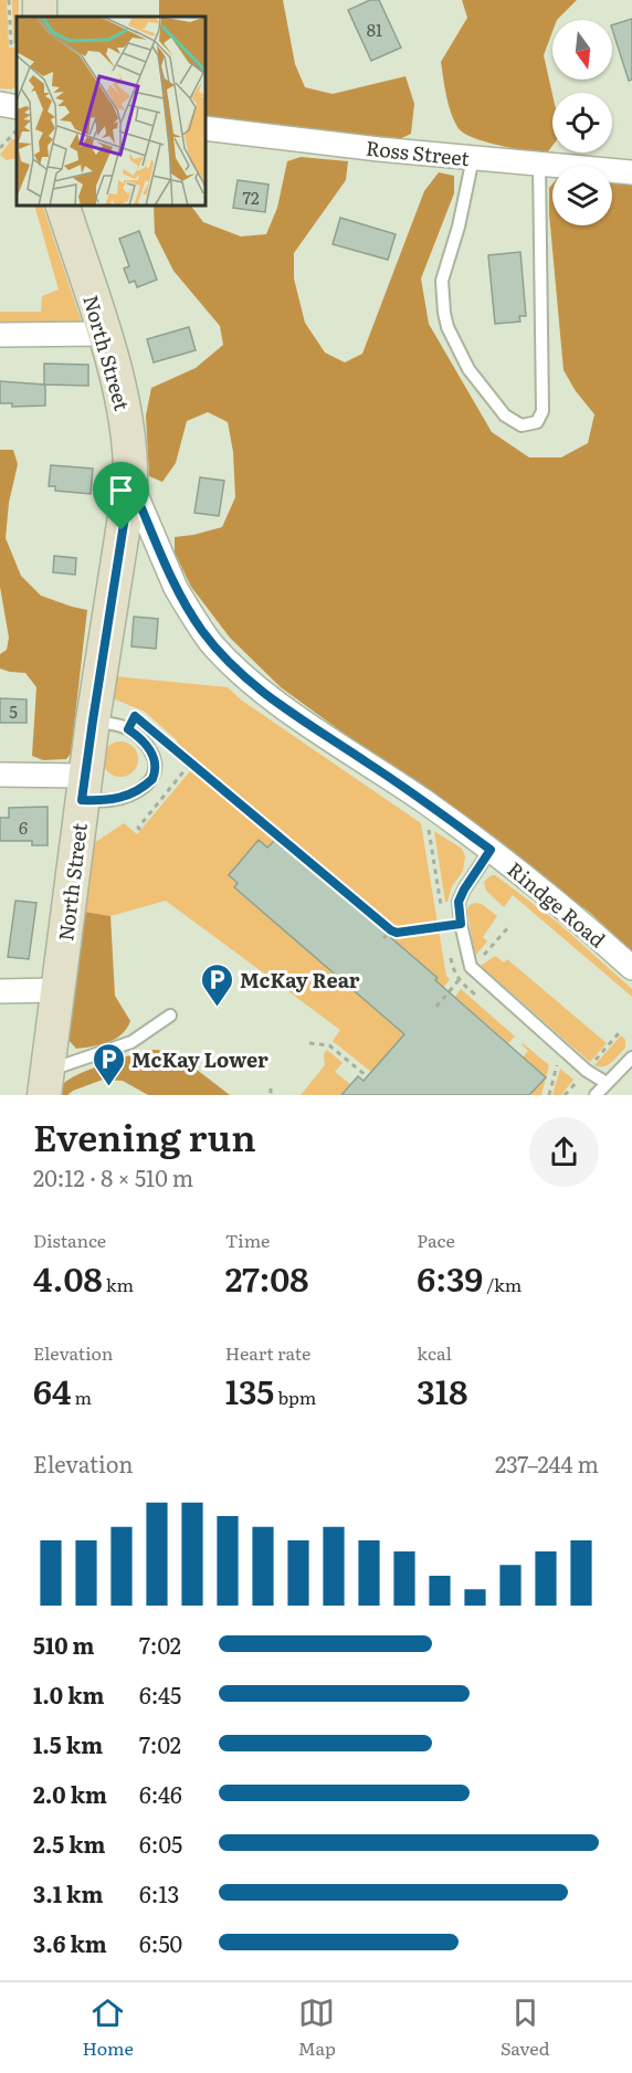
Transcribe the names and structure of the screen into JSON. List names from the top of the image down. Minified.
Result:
{"streets":{"street":["Ross Street","North Street","Rindge Road"]},"crossings":[["North Street","Rindge Road"]],"places":{"parking":["McKay Rear","McKay Lower"]},"house_numbers":["81","72","5","6"],"north":"bottom","page":{"heading":["Evening run","20:12 · 8 × 510 m"],"stats":[["Distance","4.08 km"],["Time","27:08"],["Pace","6:39 /km"],["Elevation","64 m"],["Heart rate","135 bpm"],["kcal","318"]],"chart":["Elevation","237–244 m"],"list":[{"name":"510 m","note":"7:02"},{"name":"1.0 km","note":"6:45"},{"name":"1.5 km","note":"7:02"},{"name":"2.0 km","note":"6:46"},{"name":"2.5 km","note":"6:05"},{"name":"3.1 km","note":"6:13"},{"name":"3.6 km","note":"6:50"}],"tabs":["Home","Map","Saved"]}}
